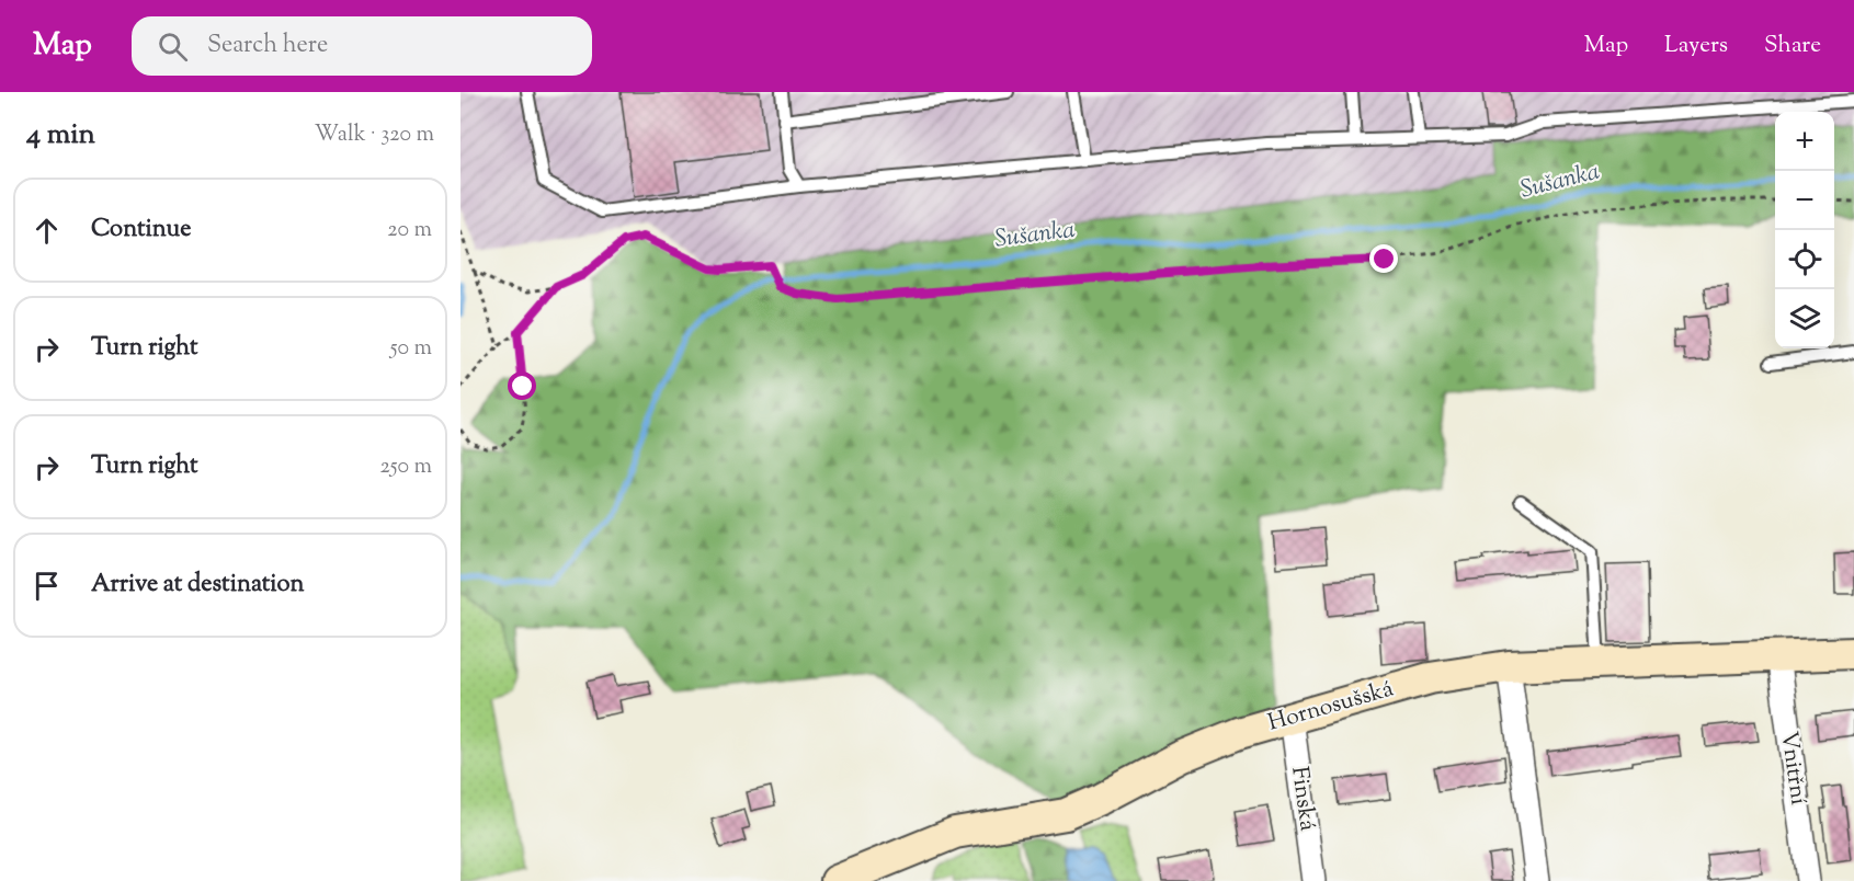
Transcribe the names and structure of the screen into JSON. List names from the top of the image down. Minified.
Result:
{"streets":{"street":["Hornosušská","Vnitřní","Finská"]},"crossings":[["Hornosušská","Vnitřní"],["Hornosušská","Finská"]],"water":["Sušanka"],"page":{"header":"Map","search":"Search here","nav":["Map","Layers","Share"],"heading":["4 min","Walk · 320 m"],"map_buttons":["+","−"],"list":[["Continue","20 m"],["Turn right","50 m"],["Turn right","250 m"],"Arrive at destination"]}}
